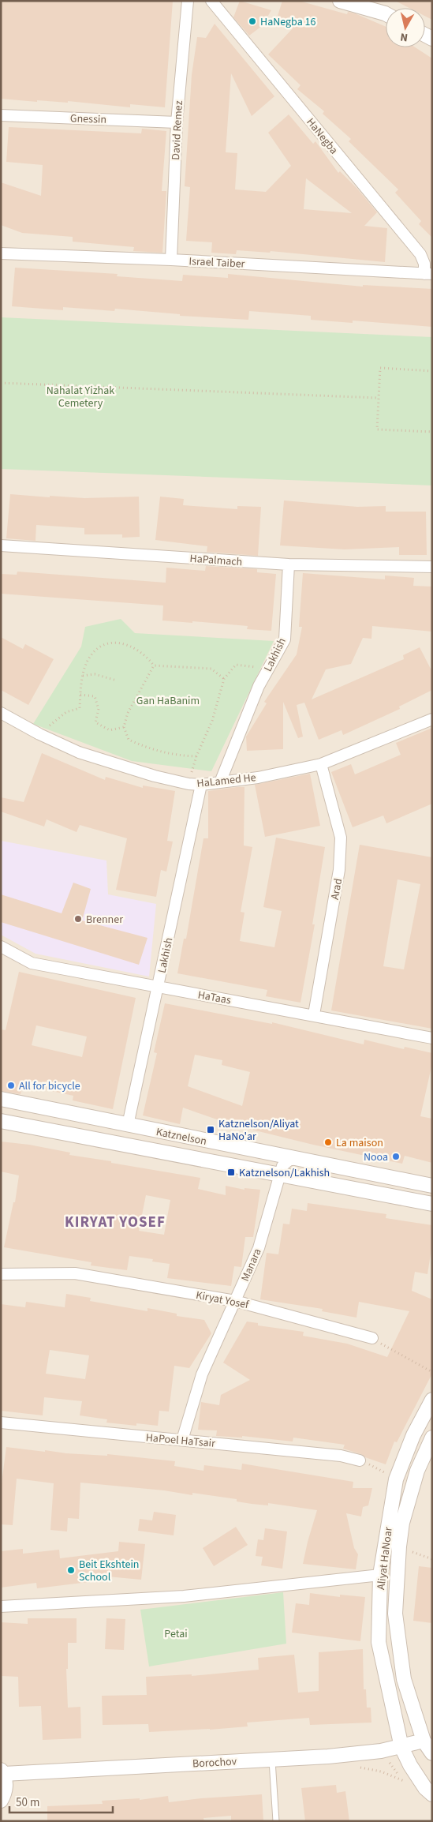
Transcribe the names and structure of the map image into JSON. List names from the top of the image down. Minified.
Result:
{"streets":{"street":["Gnessin","David Remez","HaNegba","Israel Taiber","HaPalmach","Lakhish","HaLamed He","Arad","HaTaas","Katznelson","Manara","Kiryat Yosef","HaPoel HaTsair","Aliyat HaNoar","Borochov"]},"crossings":[["Gnessin","David Remez"],["David Remez","Israel Taiber"],["HaNegba","Israel Taiber"],["HaPalmach","Lakhish"],["Lakhish","HaLamed He"],["Lakhish","HaTaas"],["Lakhish","Katznelson"],["HaLamed He","Arad"],["Arad","HaTaas"],["Katznelson","Manara"],["Manara","Kiryat Yosef"],["Manara","HaPoel HaTsair"],["Aliyat HaNoar","Borochov"]],"districts":["KIRYAT YOSEF"],"parks":["Nahalat Yizhak Cemetery","Gan HaBanim","Petai"],"places":{"other":["HaNegba 16","Brenner","All for bicycle","La maison","Nooa","Beit Ekshtein School"],"transit":["Katznelson/Aliyat HaNo'ar","Katznelson/Lakhish"]},"scale_bar":"50 m","north":"bottom"}
